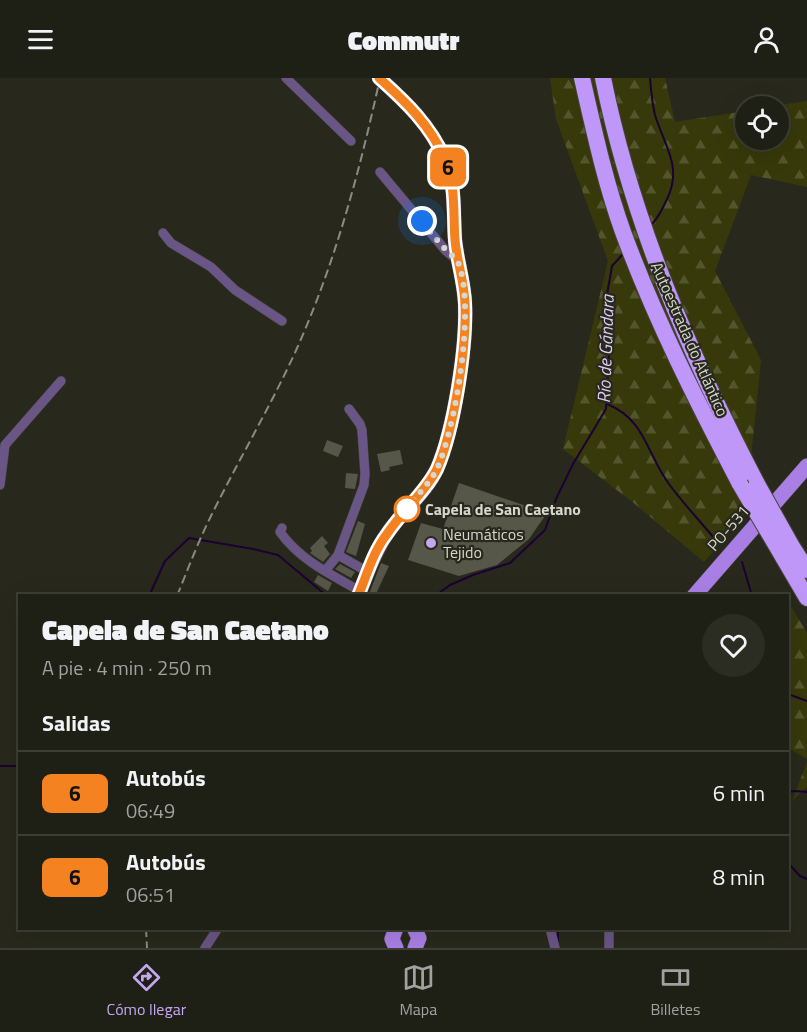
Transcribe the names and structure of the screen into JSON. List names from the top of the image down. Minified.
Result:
{"streets":{"highway":["Autoestrada do Atlántico"],"main road":["PO-531"]},"water":["Río de Gándara"],"places":["Capela de San Caetano","Neumáticos Tejido"],"lines":["bus line 6"],"page":{"header":"Commutr","on_map":"6","heading":[["Capela de San Caetano","A pie · 4 min · 250 m"],"Salidas"],"list":[{"mark":"6","name":"Autobús","note":"06:49","value":"6 min"},{"mark":"6","name":"Autobús","note":"06:51","value":"8 min"}],"tabs":["Cómo llegar","Mapa","Billetes"]}}
